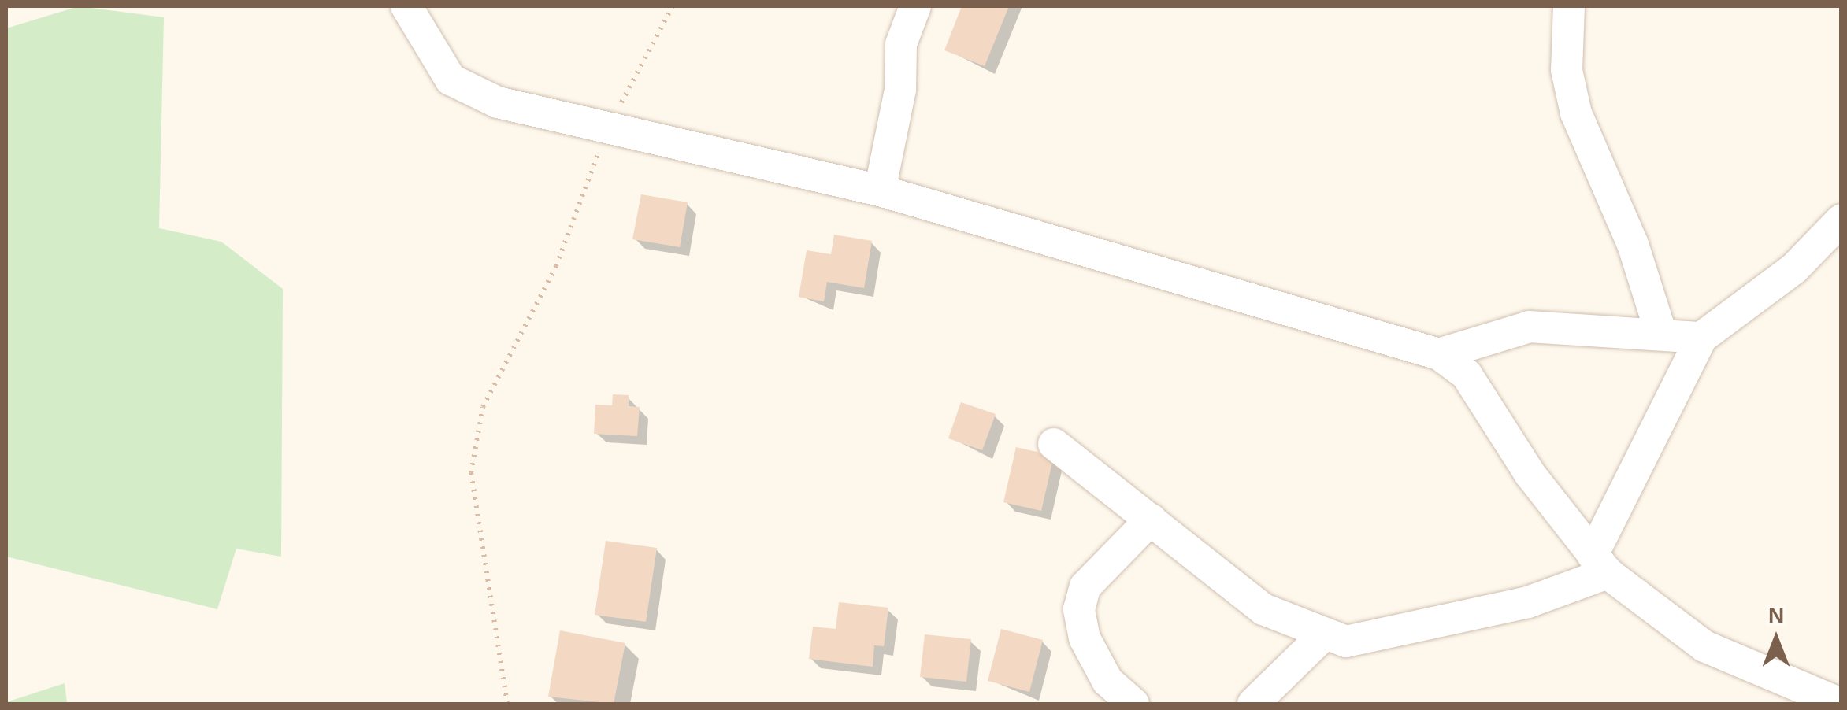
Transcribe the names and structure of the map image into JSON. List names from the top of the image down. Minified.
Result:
{"north":"top"}
